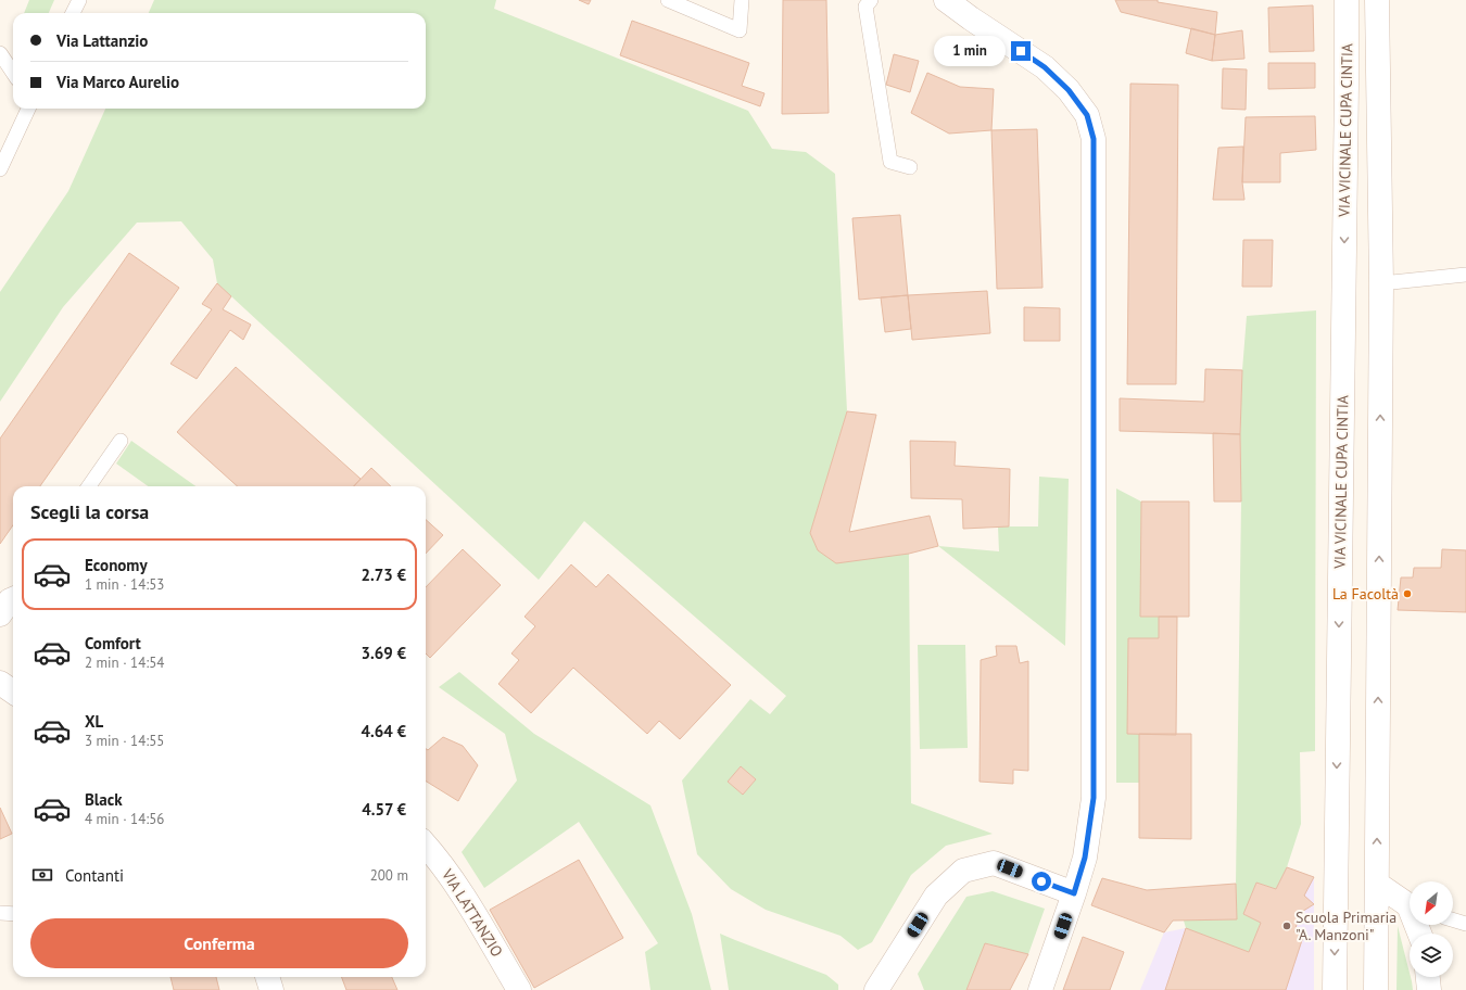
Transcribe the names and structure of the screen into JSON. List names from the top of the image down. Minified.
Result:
{"streets":{"main road":["VIA VICINALE CUPA CINTIA","VIA LATTANZIO"]},"places":["La Facoltà","Scuola Primaria \"A. Manzoni\""],"north":"bottom left","page":{"banner":["Via Lattanzio","Via Marco Aurelio"],"bubble":"1 min","heading":"Scegli la corsa","list":[{"name":"Economy","note":"1 min · 14:53","value":"2.73 €"},{"name":"Comfort","note":"2 min · 14:54","value":"3.69 €"},{"name":"XL","note":"3 min · 14:55","value":"4.64 €"},{"name":"Black","note":"4 min · 14:56","value":"4.57 €"}],"pay":["Contanti","200 m"],"buttons":"Conferma"}}
